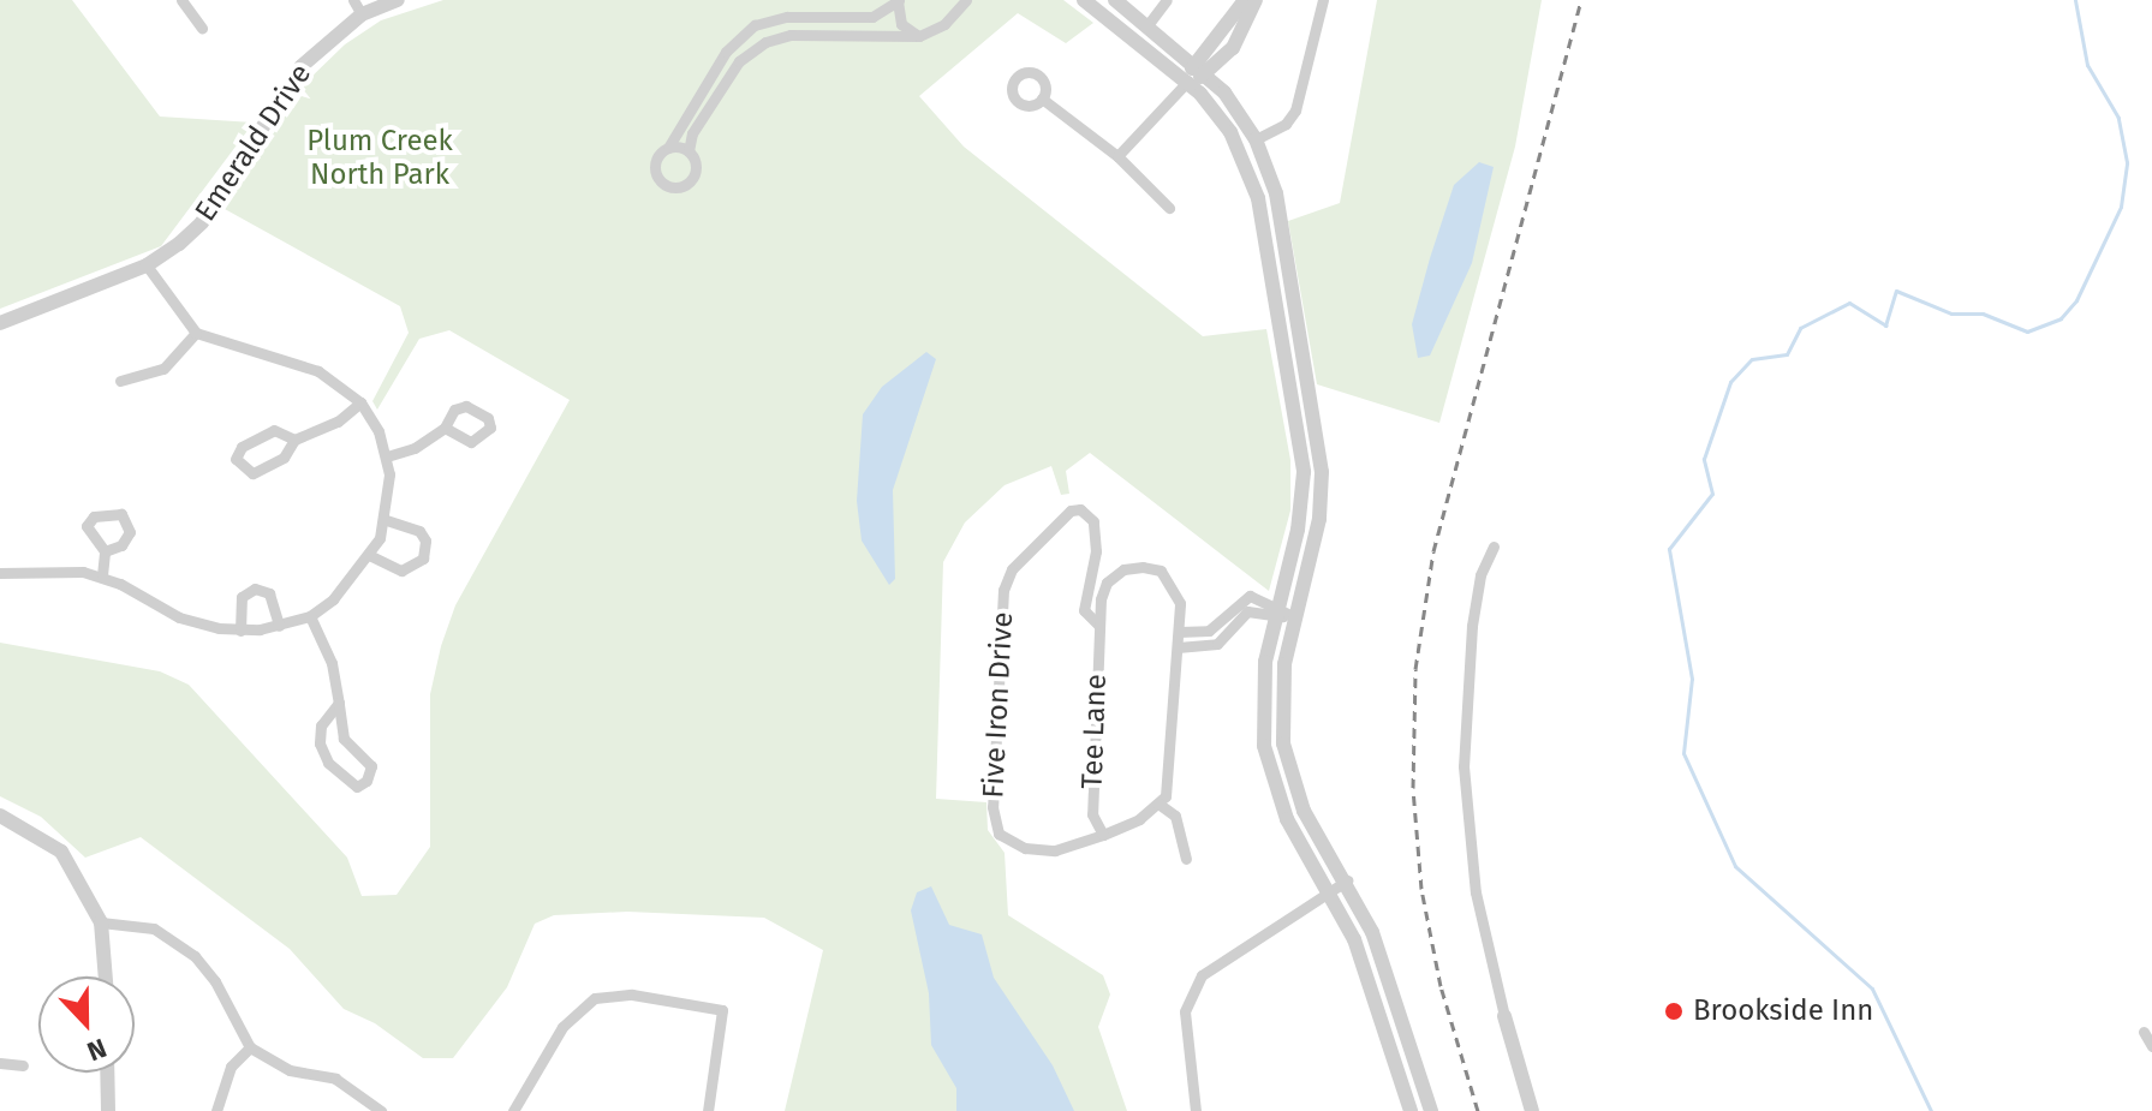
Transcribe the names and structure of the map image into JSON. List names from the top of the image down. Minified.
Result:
{"streets":{"street":["Emerald Drive","Five Iron Drive","Tee Lane"]},"crossings":[["Five Iron Drive","Tee Lane"]],"parks":["Plum Creek North Park"],"places":["Brookside Inn"],"north":"bottom"}
